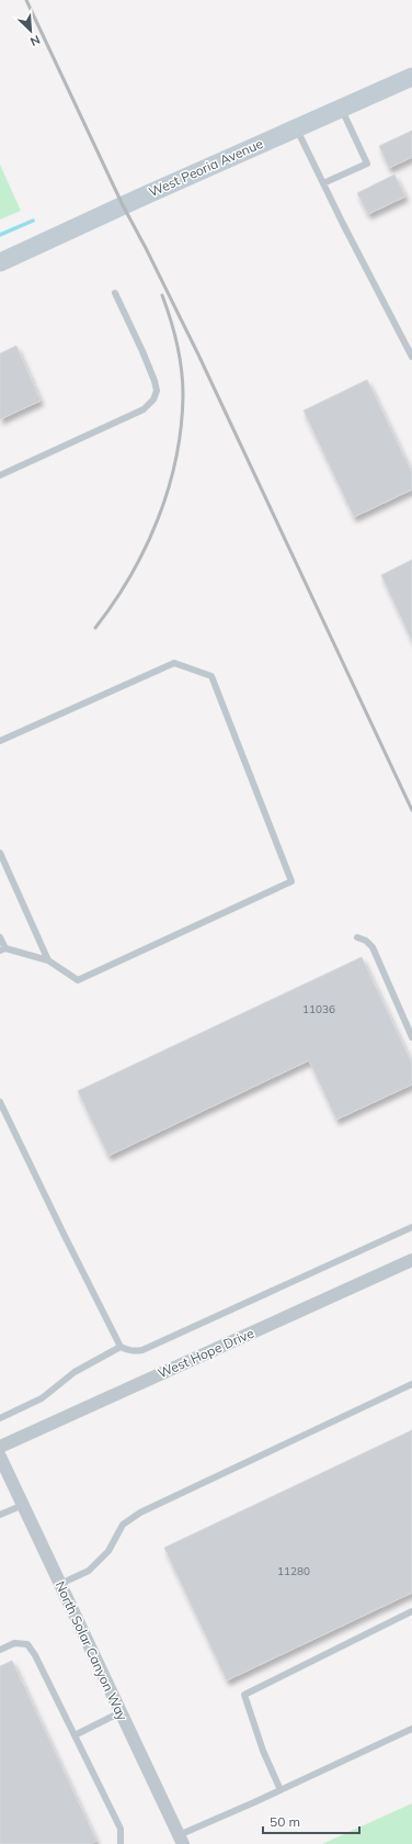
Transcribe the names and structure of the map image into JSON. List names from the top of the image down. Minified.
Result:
{"streets":{"main road":["West Peoria Avenue"],"street":["West Hope Drive","North Solar Canyon Way"]},"house_numbers":["11036","11280"],"scale_bar":"50 m","north":"bottom right"}
